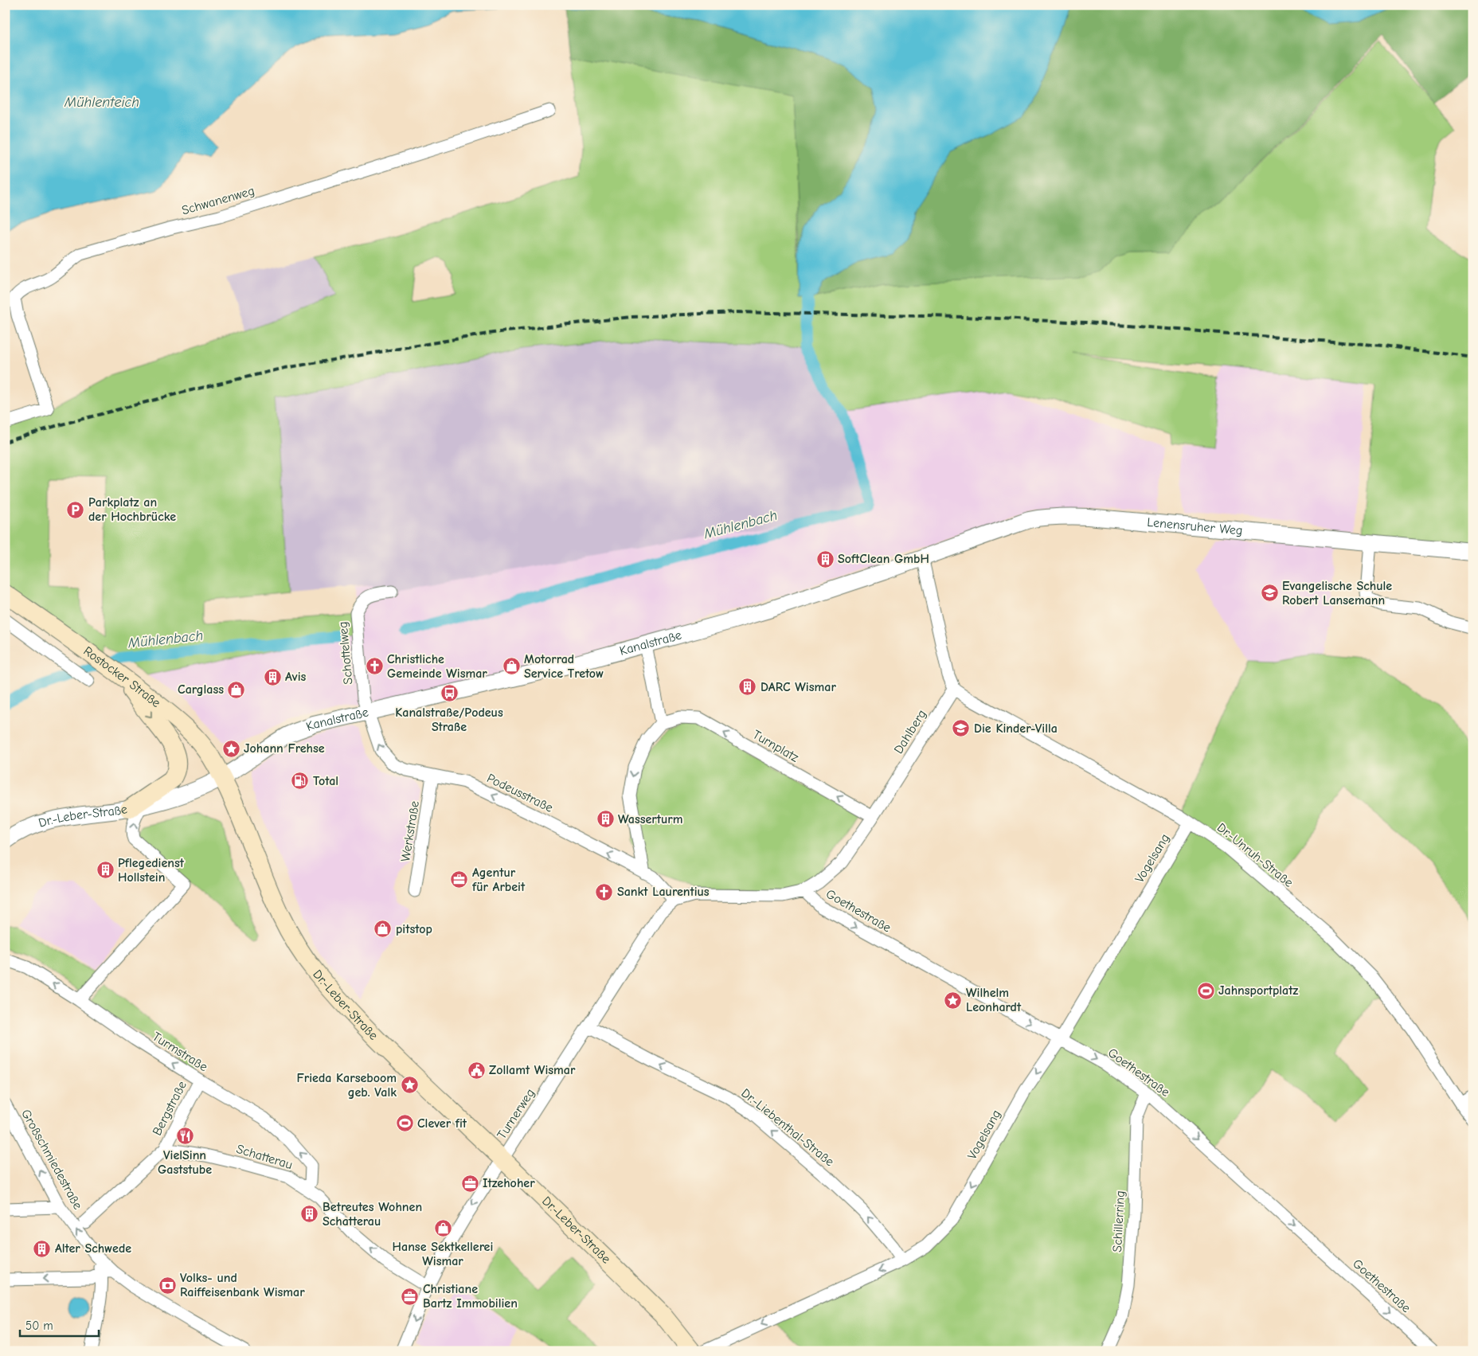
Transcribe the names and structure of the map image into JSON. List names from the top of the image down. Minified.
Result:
{"streets":{"main road":["Rostocker Straße","Dr.-Leber-Straße"],"street":["Schwanenweg","Lenensruher Weg","Kanalstraße","Schottelweg","Dahlberg","Turnplatz","Podeusstraße","Werkstraße","Dr.-Unruh-Straße","Vogelsang","Goethestraße","Turmstraße","Bergstraße","Turnerweg","Dr.-Liebenthal-Straße","Schatterau","Großschmiedestraße","Schillerring"]},"crossings":[["Lenensruher Weg","Kanalstraße"],["Kanalstraße","Schottelweg"],["Kanalstraße","Rostocker Straße"],["Kanalstraße","Podeusstraße"],["Kanalstraße","Dr.-Leber-Straße"],["Schottelweg","Podeusstraße"],["Rostocker Straße","Dr.-Leber-Straße"],["Dahlberg","Turnplatz"],["Dahlberg","Dr.-Unruh-Straße"],["Dahlberg","Goethestraße"],["Podeusstraße","Werkstraße"],["Podeusstraße","Turnerweg"],["Dr.-Leber-Straße","Turnerweg"],["Dr.-Unruh-Straße","Vogelsang"],["Vogelsang","Goethestraße"],["Vogelsang","Dr.-Liebenthal-Straße"],["Goethestraße","Schillerring"],["Turmstraße","Bergstraße"],["Turmstraße","Schatterau"],["Bergstraße","Schatterau"],["Turnerweg","Dr.-Liebenthal-Straße"],["Turnerweg","Schatterau"]],"one_way":["Turnplatz","Podeusstraße","Vogelsang","Goethestraße","Turmstraße","Turnerweg","Dr.-Liebenthal-Straße","Schatterau","Großschmiedestraße"],"water":["Mühlenteich","Mühlenbach"],"places":{"parking":["Parkplatz an der Hochbrücke"],"building":["SoftClean GmbH","Avis","DARC Wismar","Wasserturm","Pflegedienst Hollstein","Betreutes Wohnen Schatterau","Alter Schwede"],"school or university":["Evangelische Schule Robert Lansemann","Die Kinder-Villa"],"church":["Christliche Gemeinde Wismar","Sankt Laurentius"],"shop":["Motorrad Service Tretow","Carglass","pitstop","Hanse Sektkellerei Wismar"],"bus stop":["Kanalstraße/Podeus Straße"],"place":["Johann Frehse","Wilhelm Leonhardt","Frieda Karseboom geb. Valk"],"fuel station":["Total"],"office":["Agentur für Arbeit","Itzehoher","Christiane Bartz Immobilien"],"sports":["Jahnsportplatz","Clever fit"],"public building":["Zollamt Wismar"],"restaurant":["VielSinn Gaststube"],"bank":["Volks- und Raiffeisenbank Wismar"]},"scale_bar":"50 m"}
